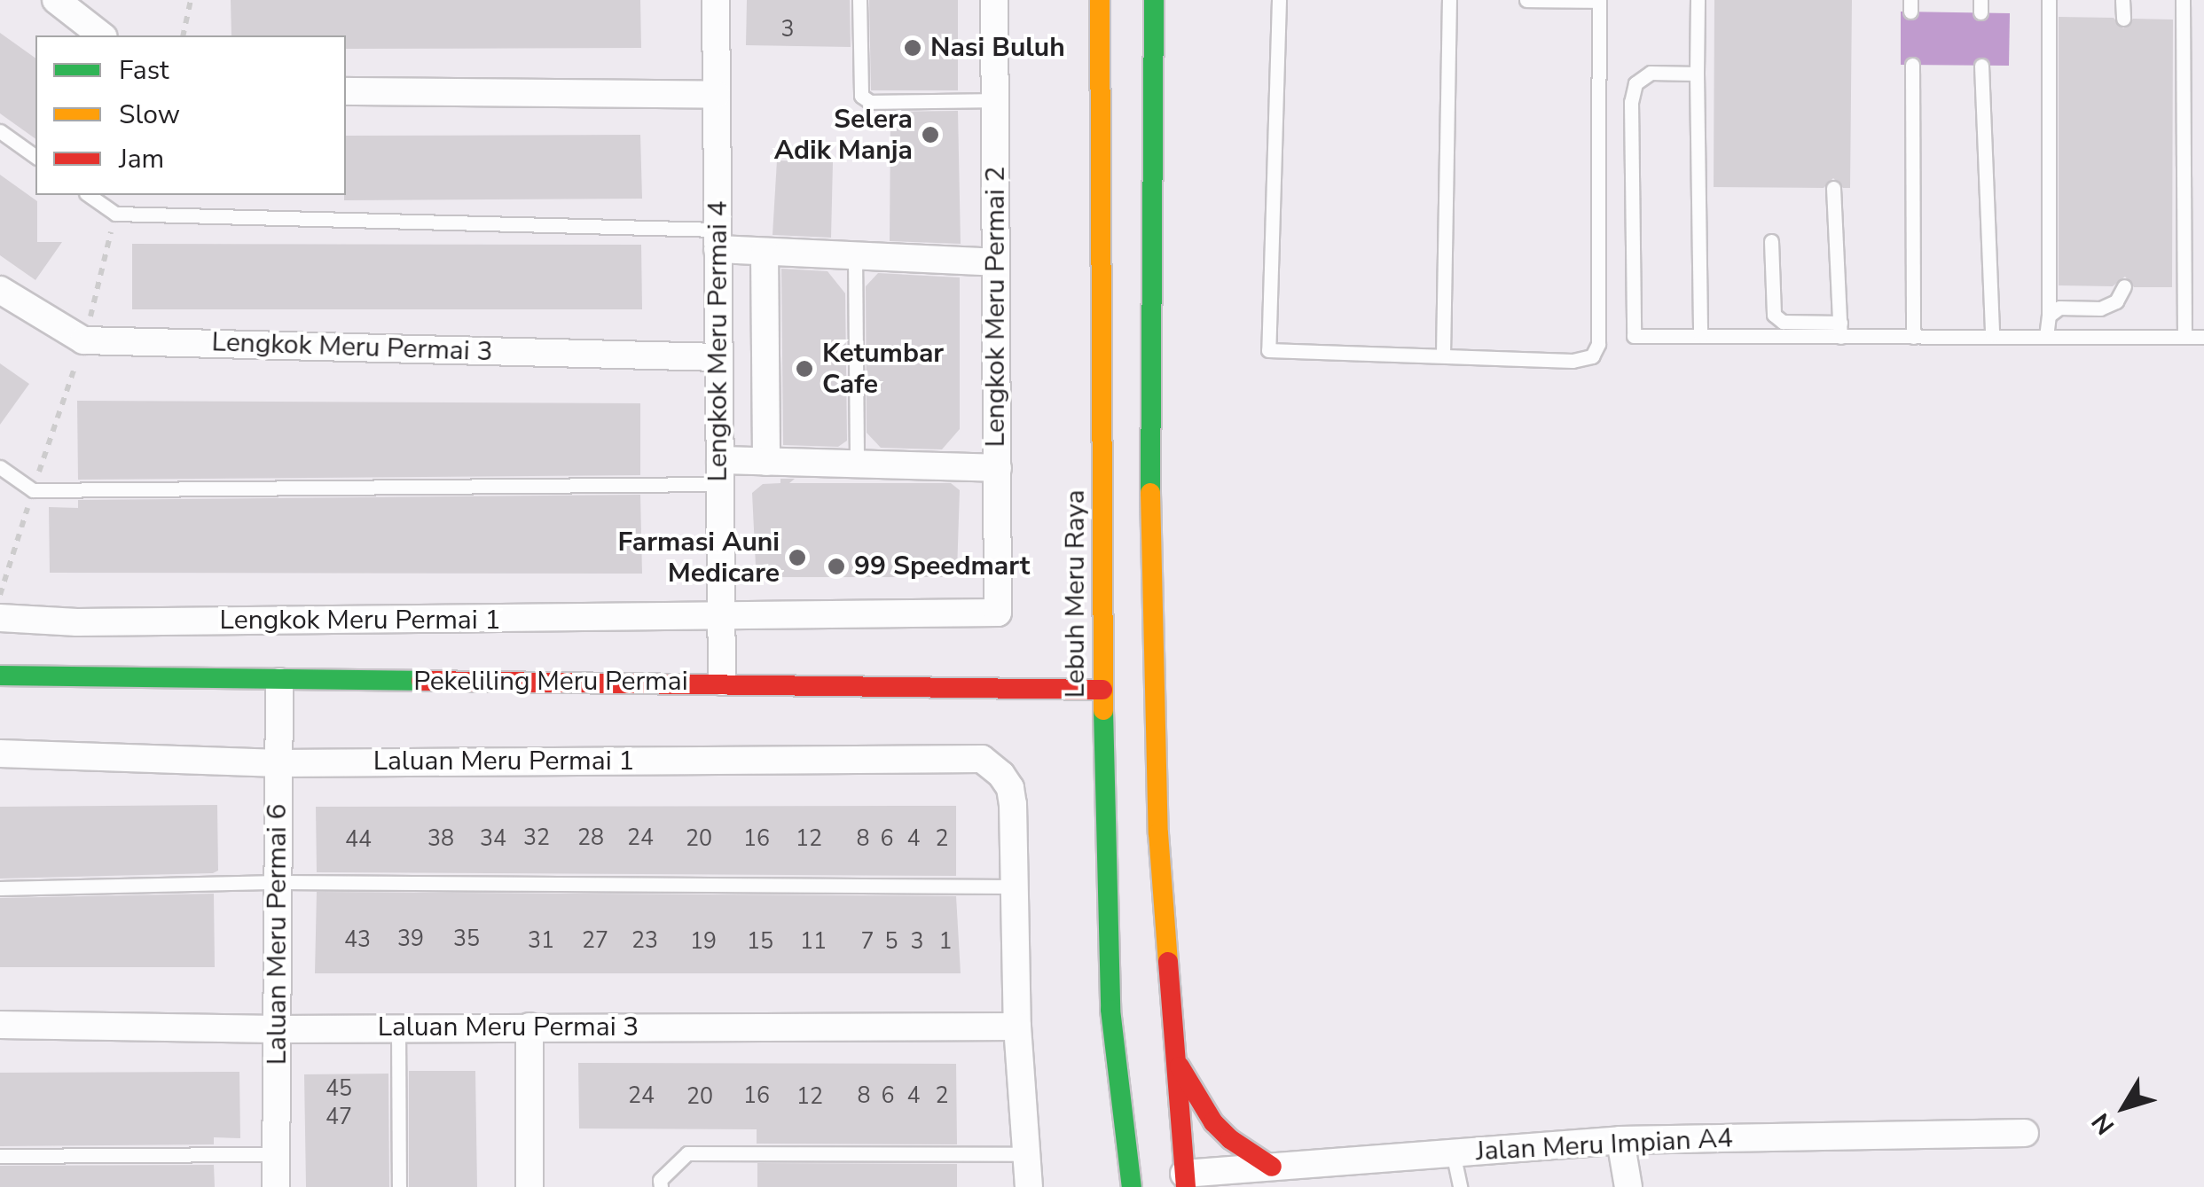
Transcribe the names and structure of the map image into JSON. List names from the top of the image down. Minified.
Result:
{"streets":{"main road":["Lebuh Meru Raya","Pekeliling Meru Permai"],"street":["Lengkok Meru Permai 2","Lengkok Meru Permai 4","Lengkok Meru Permai 3","Lengkok Meru Permai 1","Laluan Meru Permai 1","Laluan Meru Permai 6","Laluan Meru Permai 3","Jalan Meru Impian A4"]},"crossings":[["Lengkok Meru Permai 2","Lengkok Meru Permai 4"],["Lengkok Meru Permai 2","Lengkok Meru Permai 1"],["Lengkok Meru Permai 4","Lengkok Meru Permai 3"],["Lengkok Meru Permai 4","Lengkok Meru Permai 1"],["Lengkok Meru Permai 4","Pekeliling Meru Permai"],["Lebuh Meru Raya","Pekeliling Meru Permai"],["Pekeliling Meru Permai","Laluan Meru Permai 6"],["Laluan Meru Permai 1","Laluan Meru Permai 6"],["Laluan Meru Permai 6","Laluan Meru Permai 3"]],"places":["Nasi Buluh","Selera Adik Manja","Ketumbar Cafe","Farmasi Auni Medicare","99 Speedmart"],"house_numbers":["3","32","28","24","38","34","20","16","12","8","6","4","2","44","39","35","43","31","27","23","19","15","11","7","5","3","1","45","24","16","8","6","4","2","20","12","47"],"legend":["Fast","Slow","Jam"],"north":"bottom left"}
